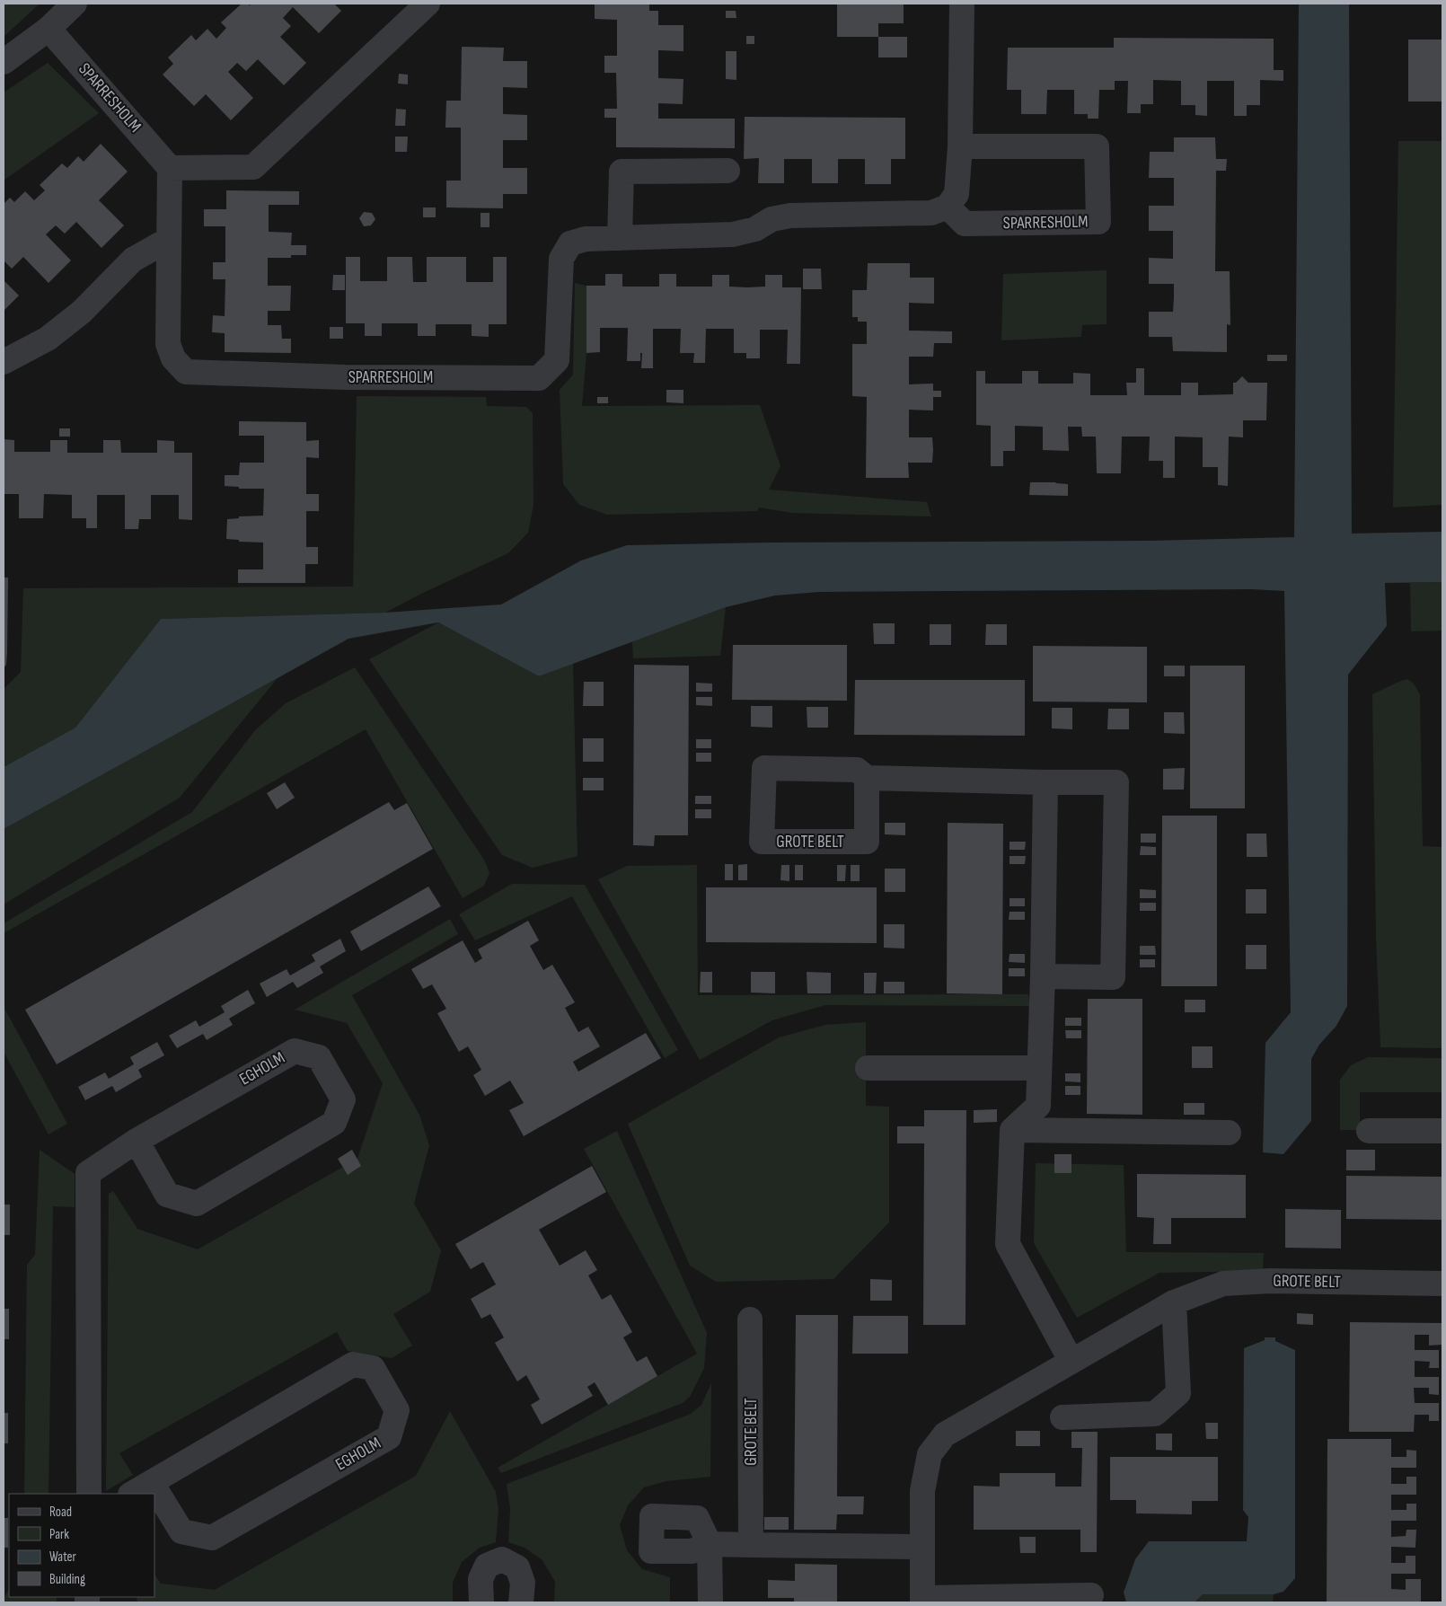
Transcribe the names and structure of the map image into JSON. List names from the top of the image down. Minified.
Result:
{"streets":{"street":["SPARRESHOLM","GROTE BELT","EGHOLM"]},"legend":["Road","Park","Water","Building"]}
